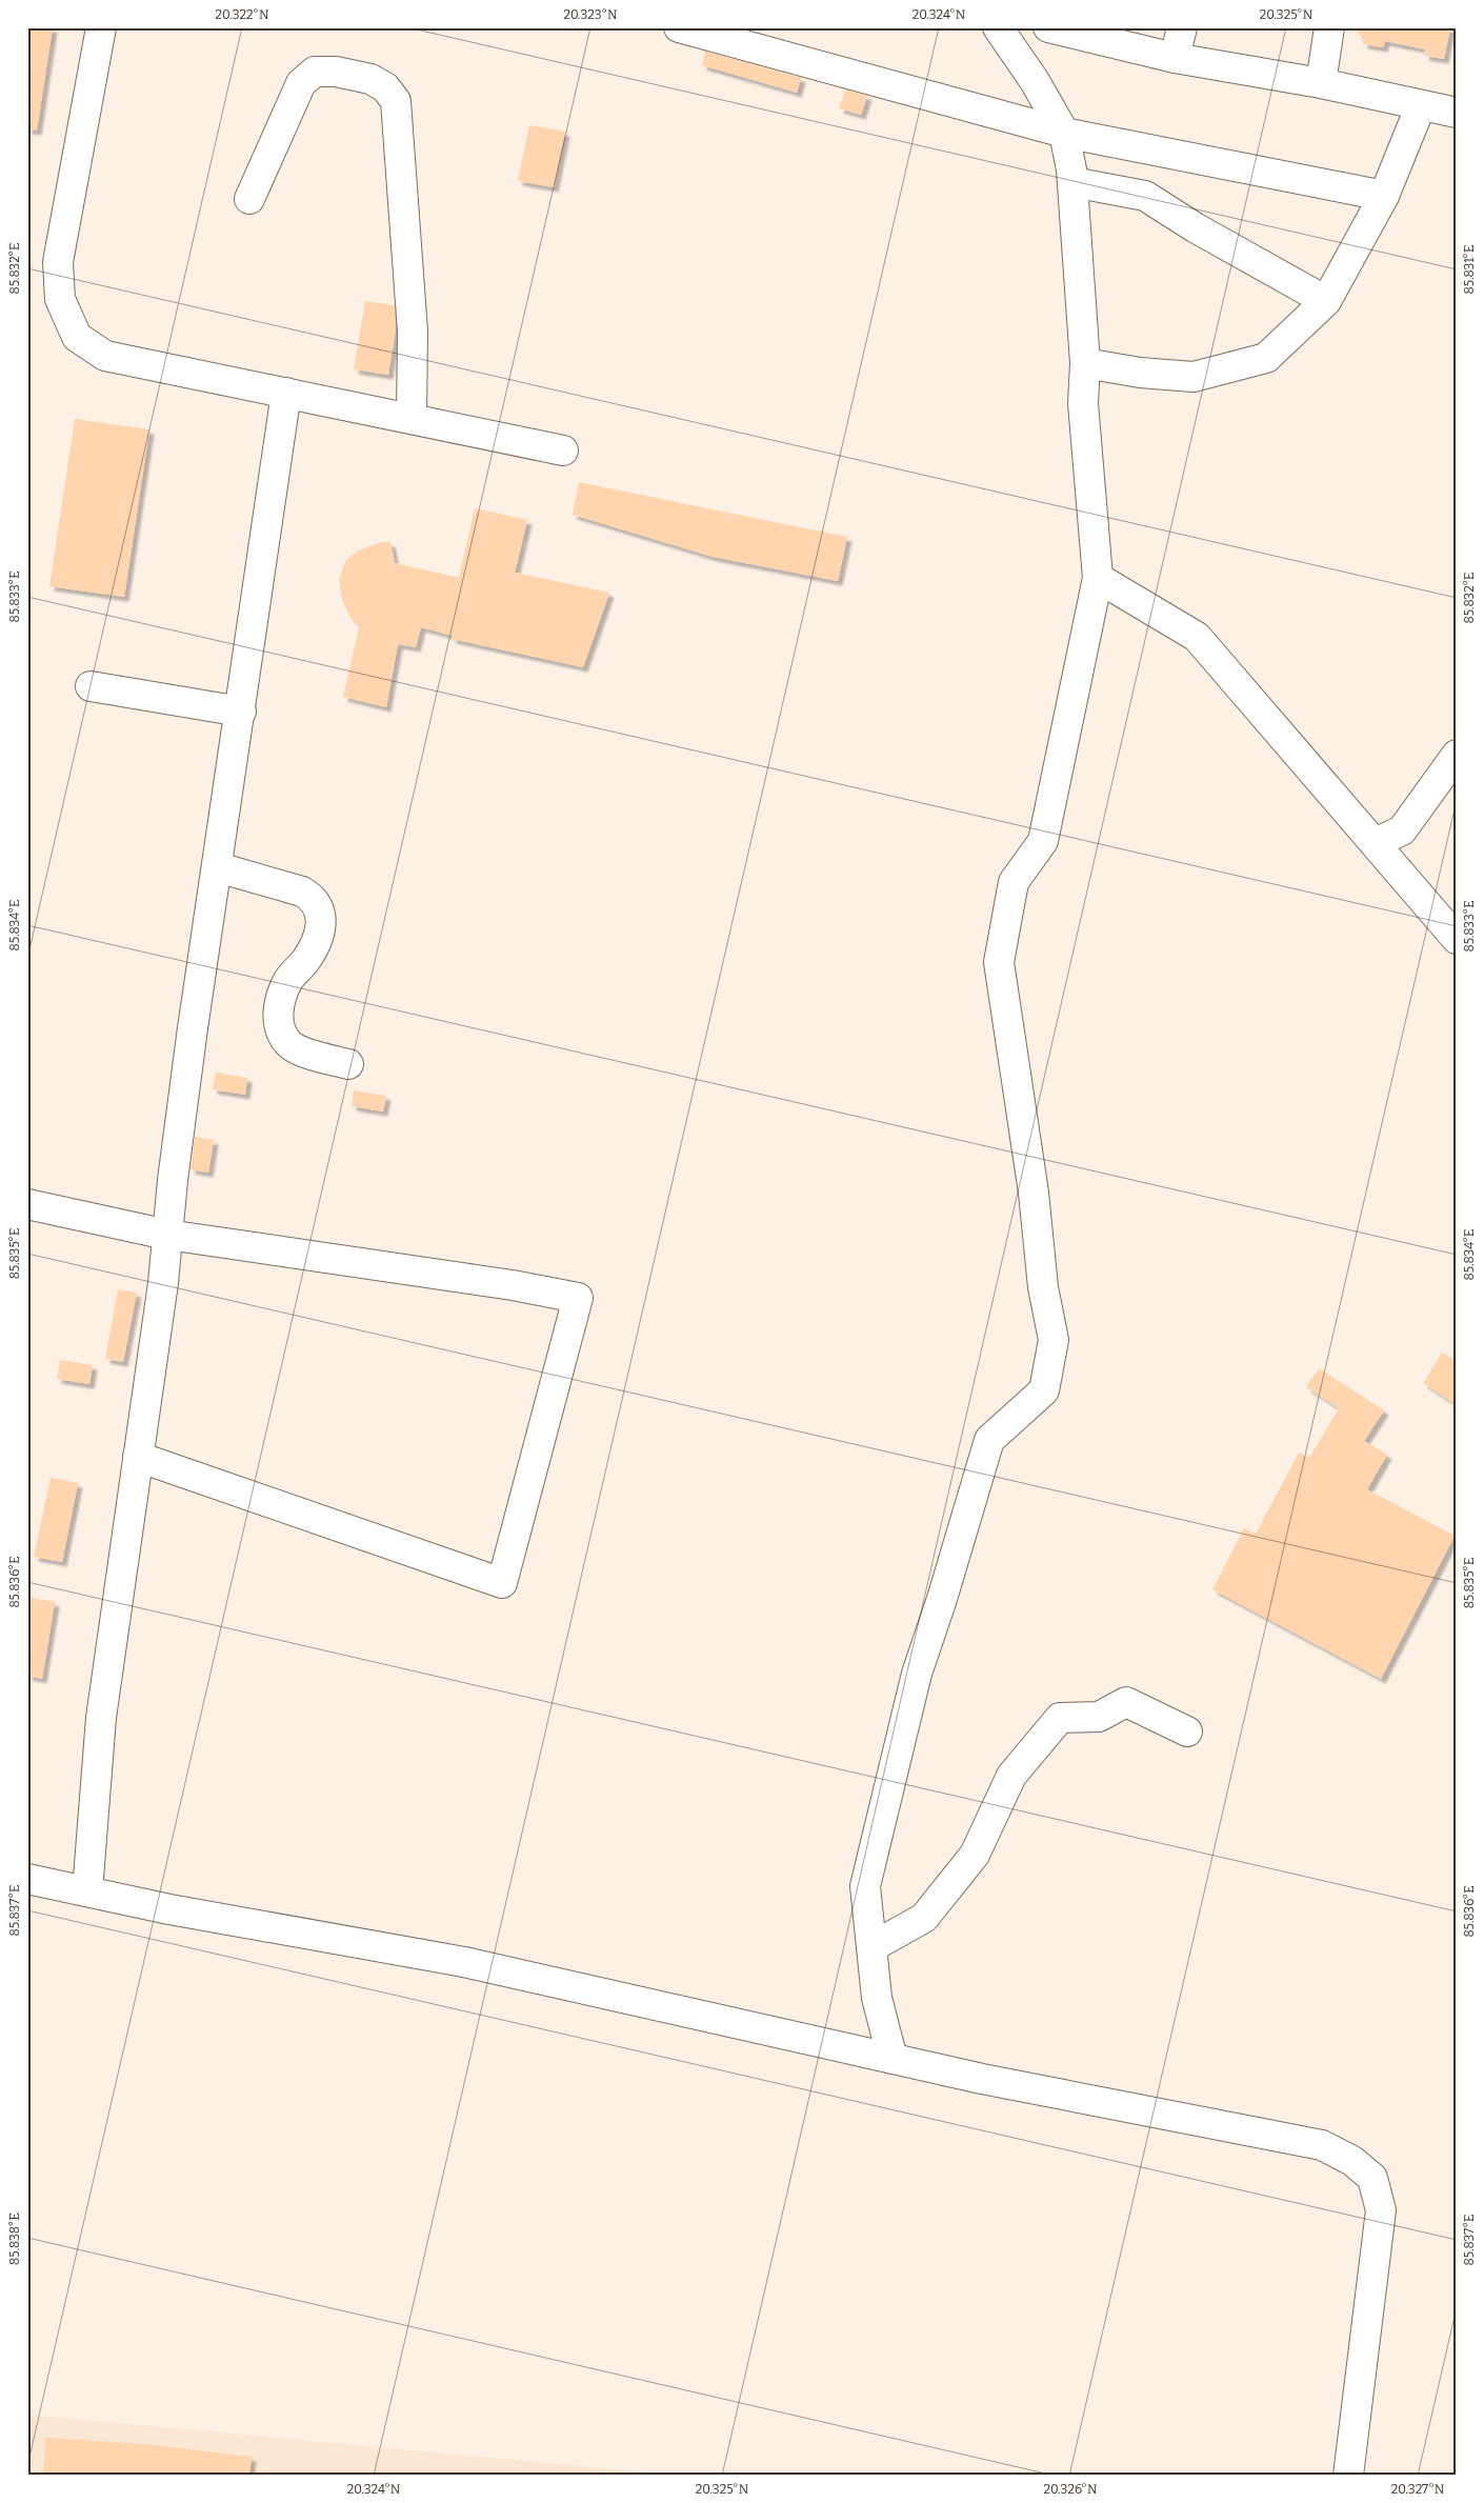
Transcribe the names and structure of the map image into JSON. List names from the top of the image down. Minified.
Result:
{"coordinates":["20.322°N","20.323°N","20.324°N","20.325°N","85.832°E","85.831°E","85.833°E","85.834°E","85.835°E","85.836°E","85.837°E","85.838°E","20.326°N","20.327°N"]}
